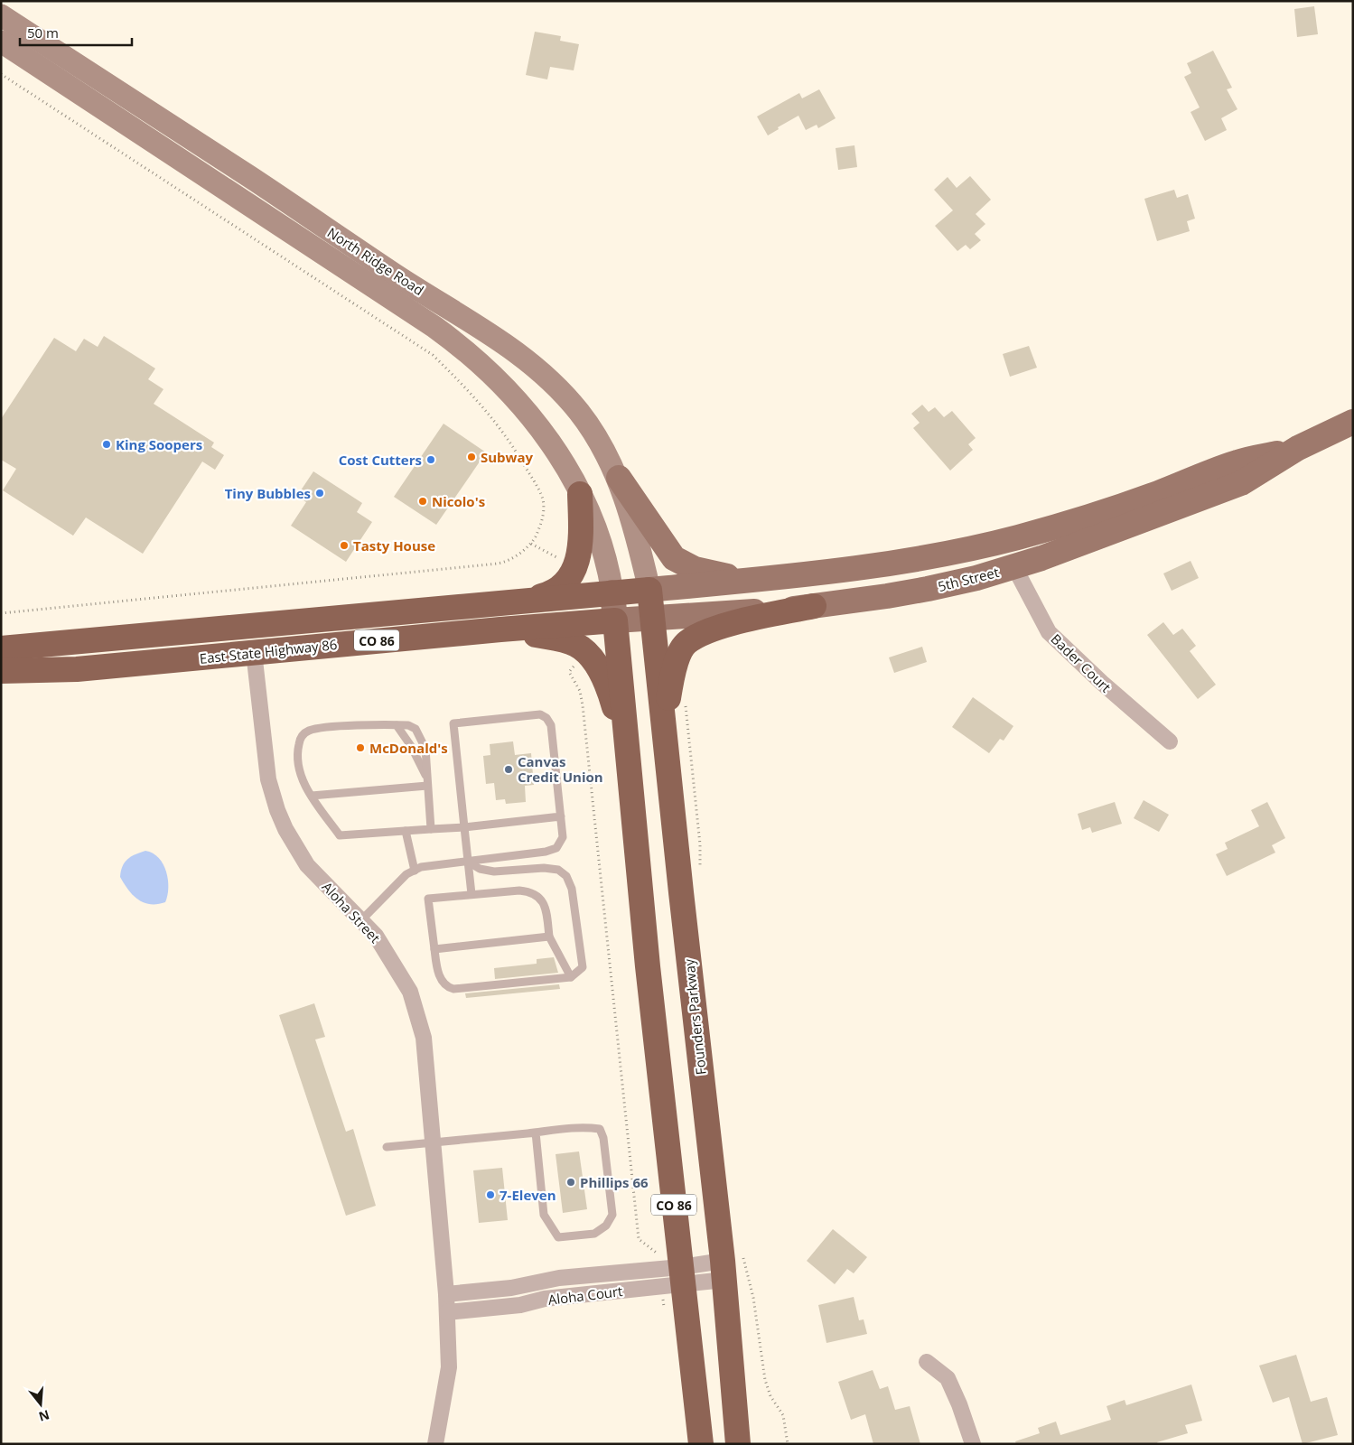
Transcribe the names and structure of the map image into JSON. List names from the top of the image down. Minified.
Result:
{"streets":{"highway":["5th Street","CO 86","East State Highway 86","Founders Parkway"],"main road":["North Ridge Road"],"street":["Bader Court","Aloha Street","Aloha Court"]},"crossings":[["North Ridge Road","5th Street"],["North Ridge Road","East State Highway 86"],["North Ridge Road","Founders Parkway"],["5th Street","East State Highway 86"],["5th Street","Bader Court"],["5th Street","Founders Parkway"],["CO 86","East State Highway 86"],["CO 86","Aloha Court"],["East State Highway 86","Aloha Street"],["Aloha Street","Aloha Court"],["Founders Parkway","Aloha Court"]],"places":["King Soopers","Subway","Cost Cutters","Tiny Bubbles","Nicolo's","Tasty House","McDonald's","Canvas Credit Union","Phillips 66","7-Eleven"],"scale_bar":"50 m","north":"bottom"}
